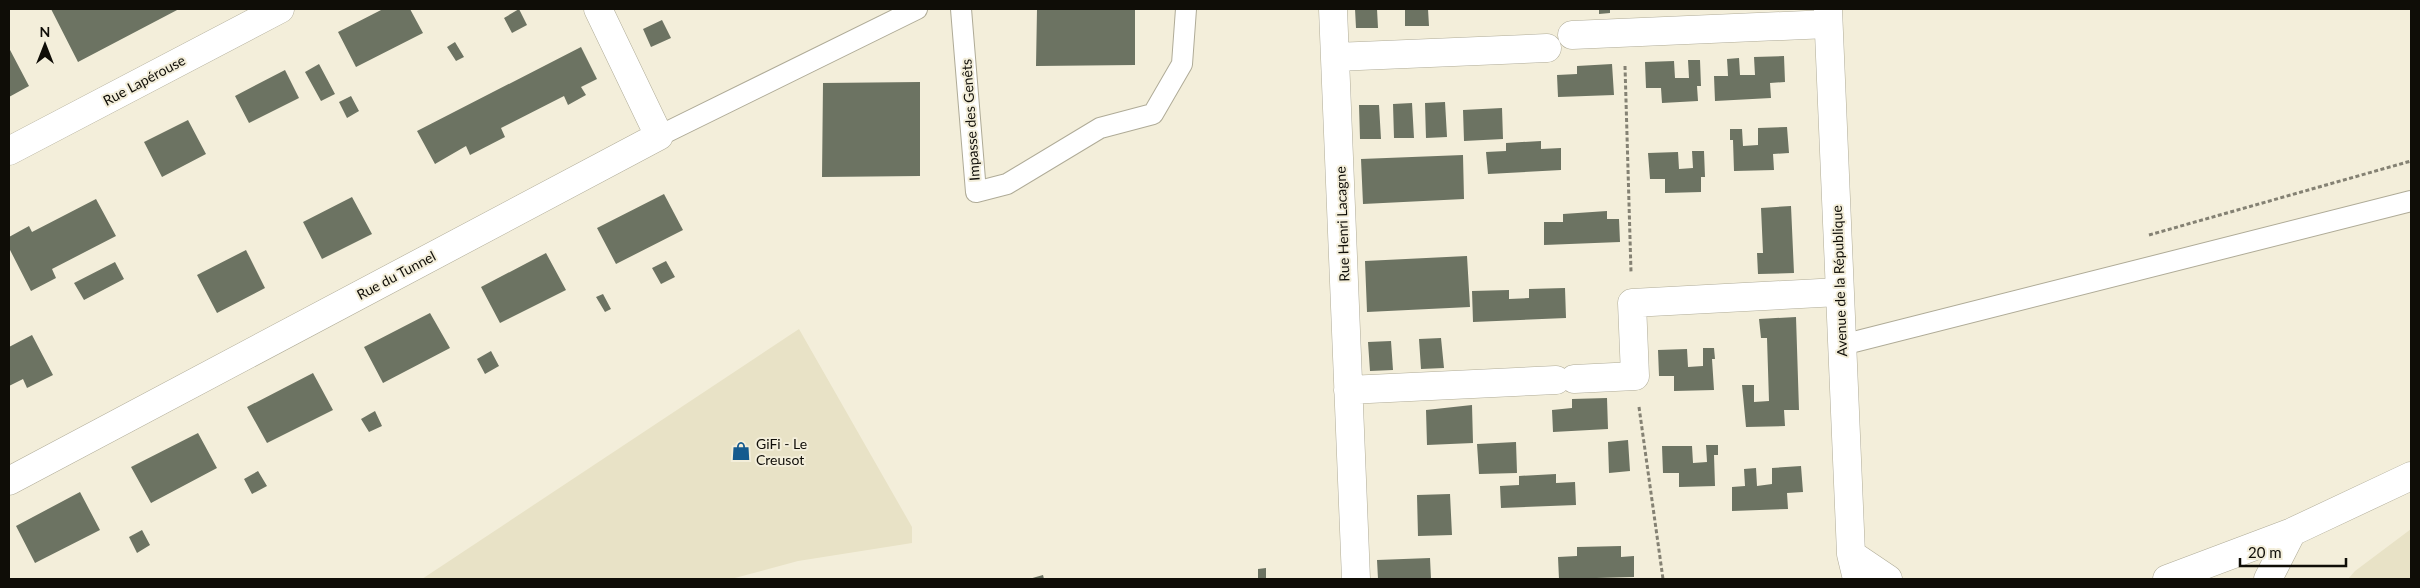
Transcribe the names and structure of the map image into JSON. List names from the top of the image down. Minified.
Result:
{"streets":{"street":["Rue Lapérouse","Rue Henri Lacagne","Rue du Tunnel","Avenue de la République"],"lane":["Impasse des Genêts"]},"places":{"shop":["GiFi - Le Creusot"]},"scale_bar":"20 m","north":"top"}
